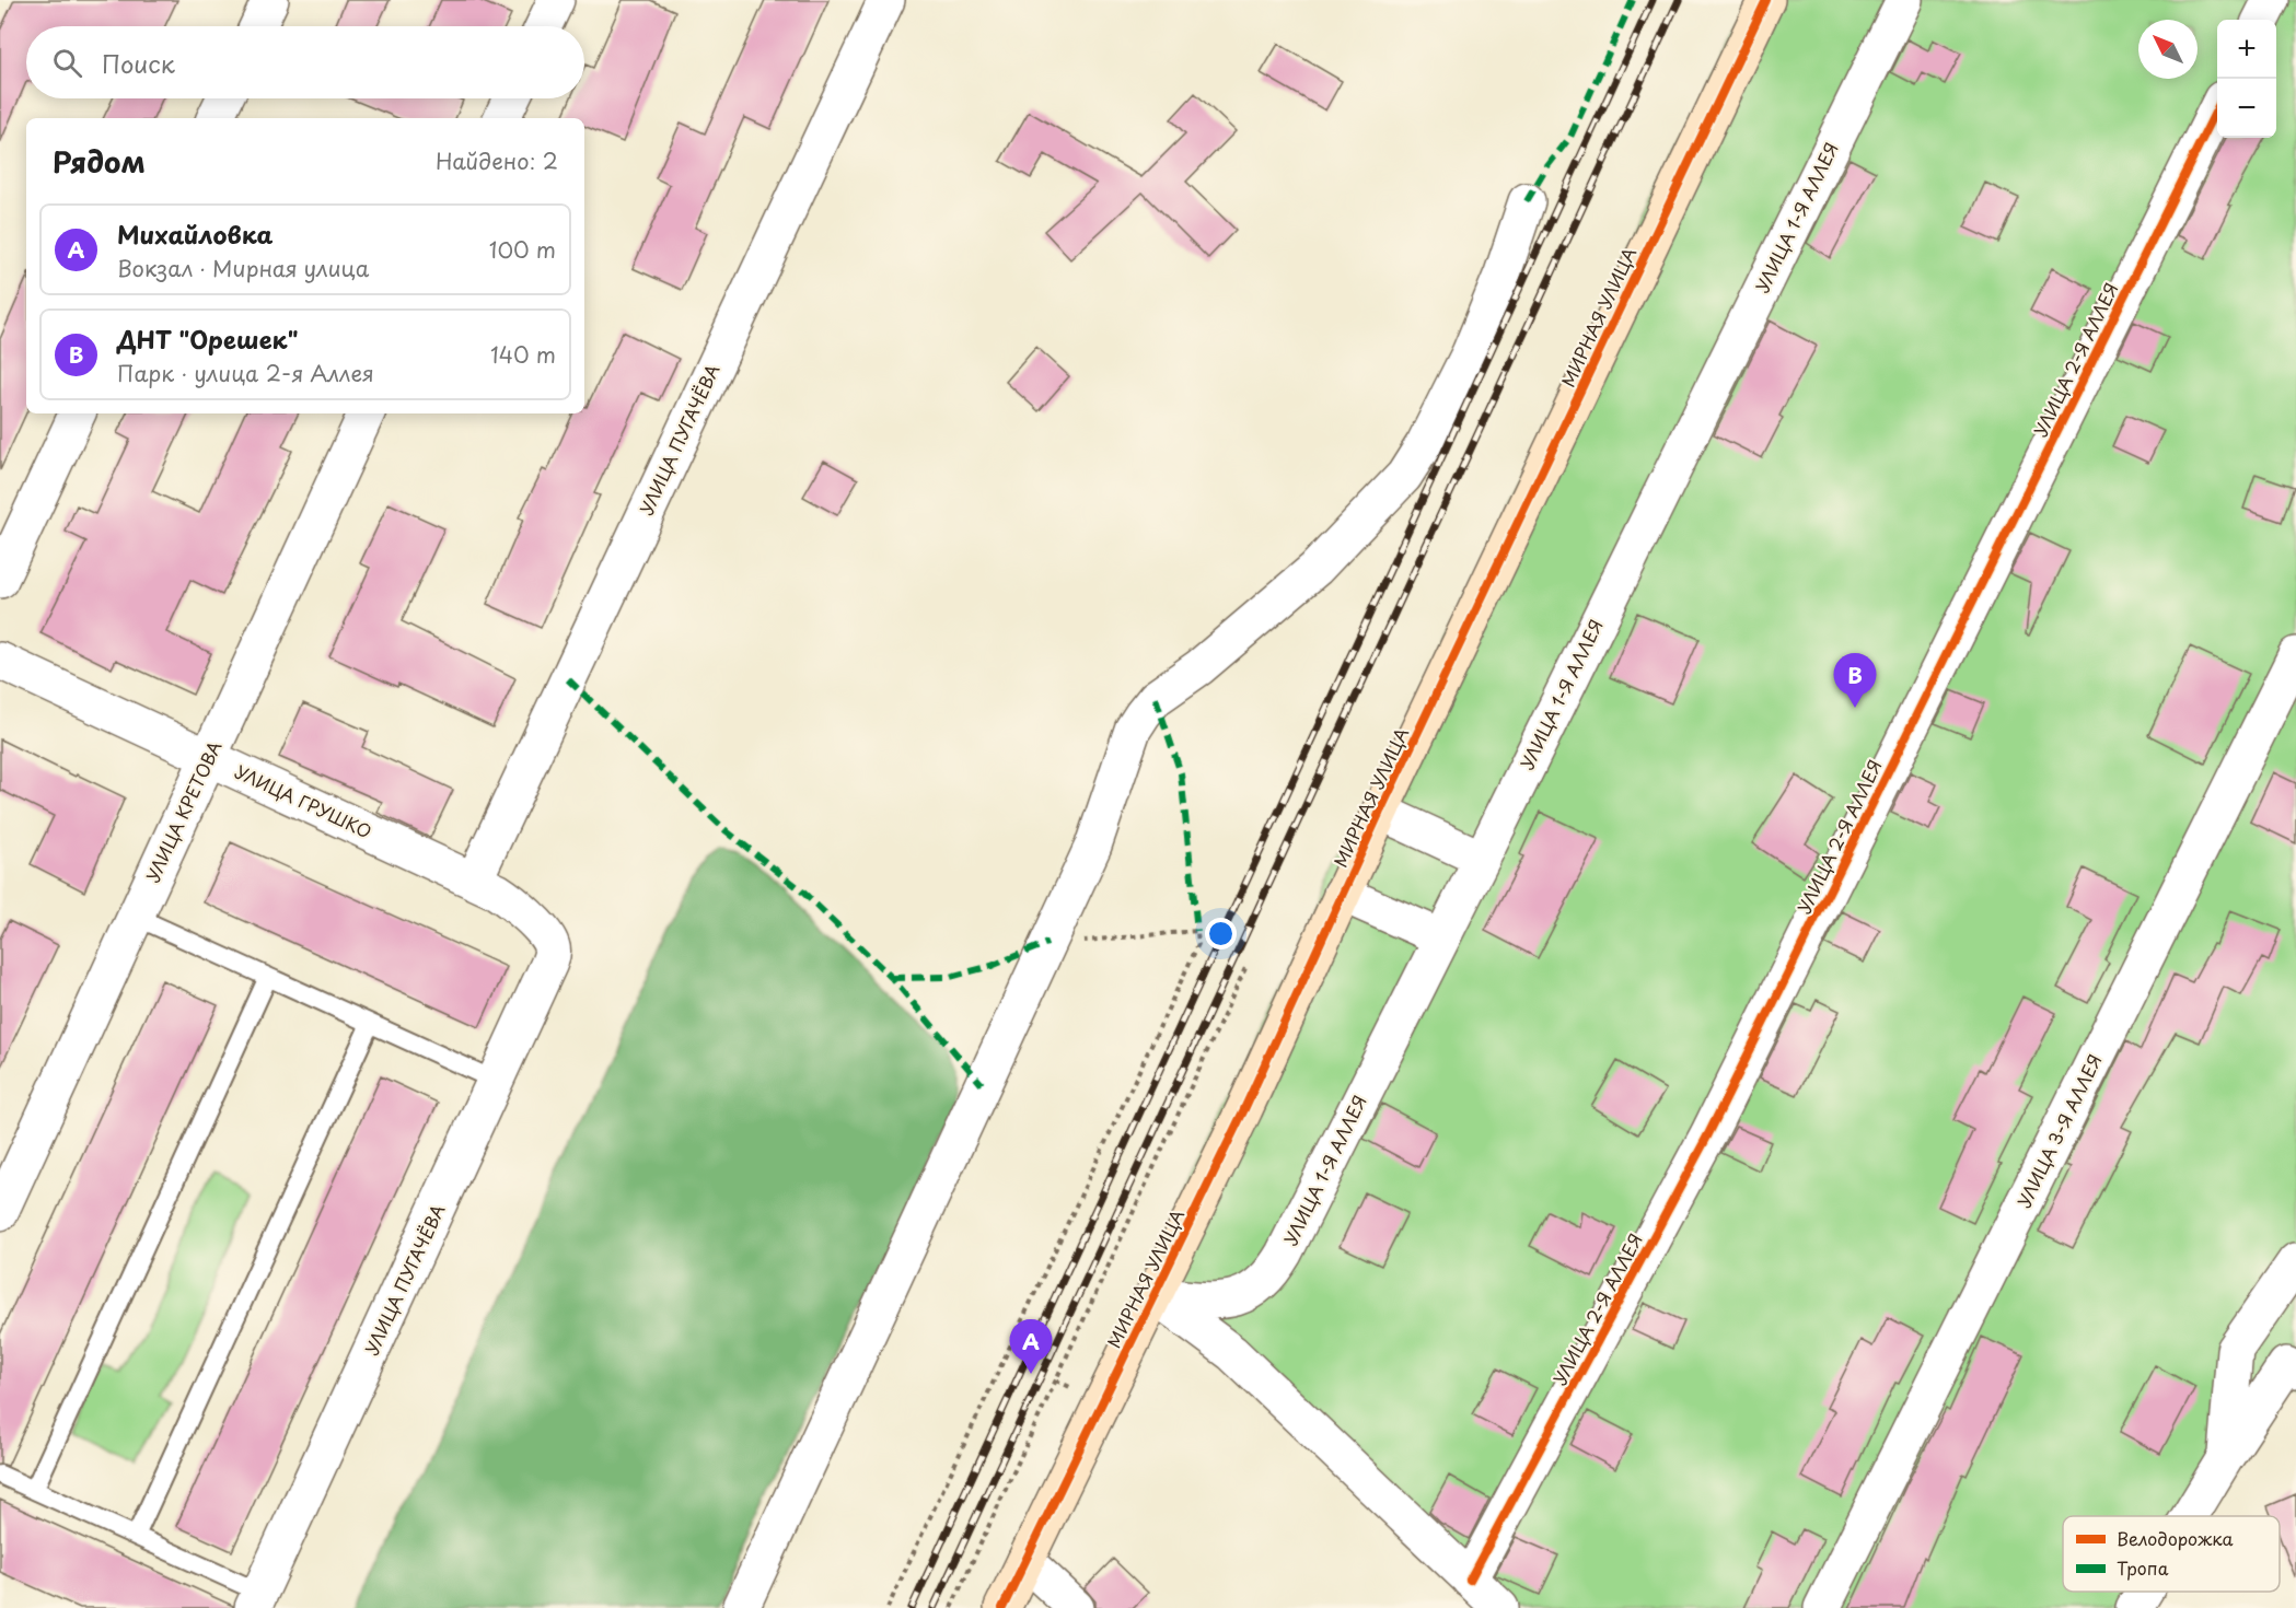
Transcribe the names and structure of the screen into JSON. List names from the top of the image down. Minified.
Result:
{"streets":{"street":["УЛИЦА 1-Я АЛЛЕЯ","МИРНАЯ УЛИЦА","УЛИЦА 2-Я АЛЛЕЯ","УЛИЦА ПУГАЧЁВА","УЛИЦА ГРУШКО","УЛИЦА КРЕТОВА","УЛИЦА 3-Я АЛЛЕЯ"]},"crossings":[["УЛИЦА 1-Я АЛЛЕЯ","МИРНАЯ УЛИЦА"],["УЛИЦА ПУГАЧЁВА","УЛИЦА ГРУШКО"],["УЛИЦА ГРУШКО","УЛИЦА КРЕТОВА"]],"legend":["Велодорожка","Тропа"],"north":"top left","page":{"map_buttons":["+","−"],"search":"Поиск","heading":["Рядом","Найдено: 2"],"list":[{"mark":"A","name":"Михайловка","note":"Вокзал · Мирная улица","value":"100 m"},{"mark":"B","name":"ДНТ \"Орешек\"","note":"Парк · улица 2-я Аллея","value":"140 m"}],"pins":["B","A"]}}
